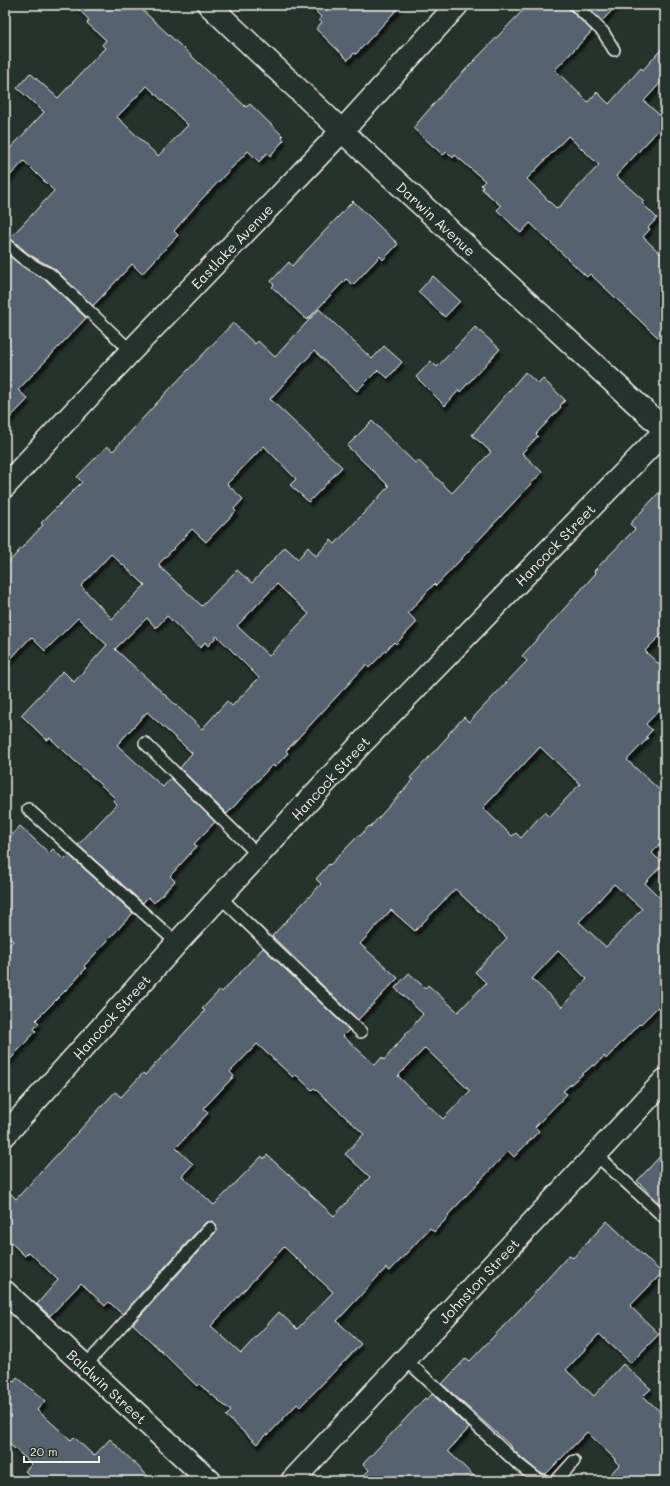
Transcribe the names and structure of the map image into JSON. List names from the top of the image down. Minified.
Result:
{"streets":{"street":["Darwin Avenue","Eastlake Avenue","Hancock Street","Johnston Street","Baldwin Street"]},"crossings":[["Darwin Avenue","Eastlake Avenue"],["Darwin Avenue","Hancock Street"]],"scale_bar":"20 m"}
